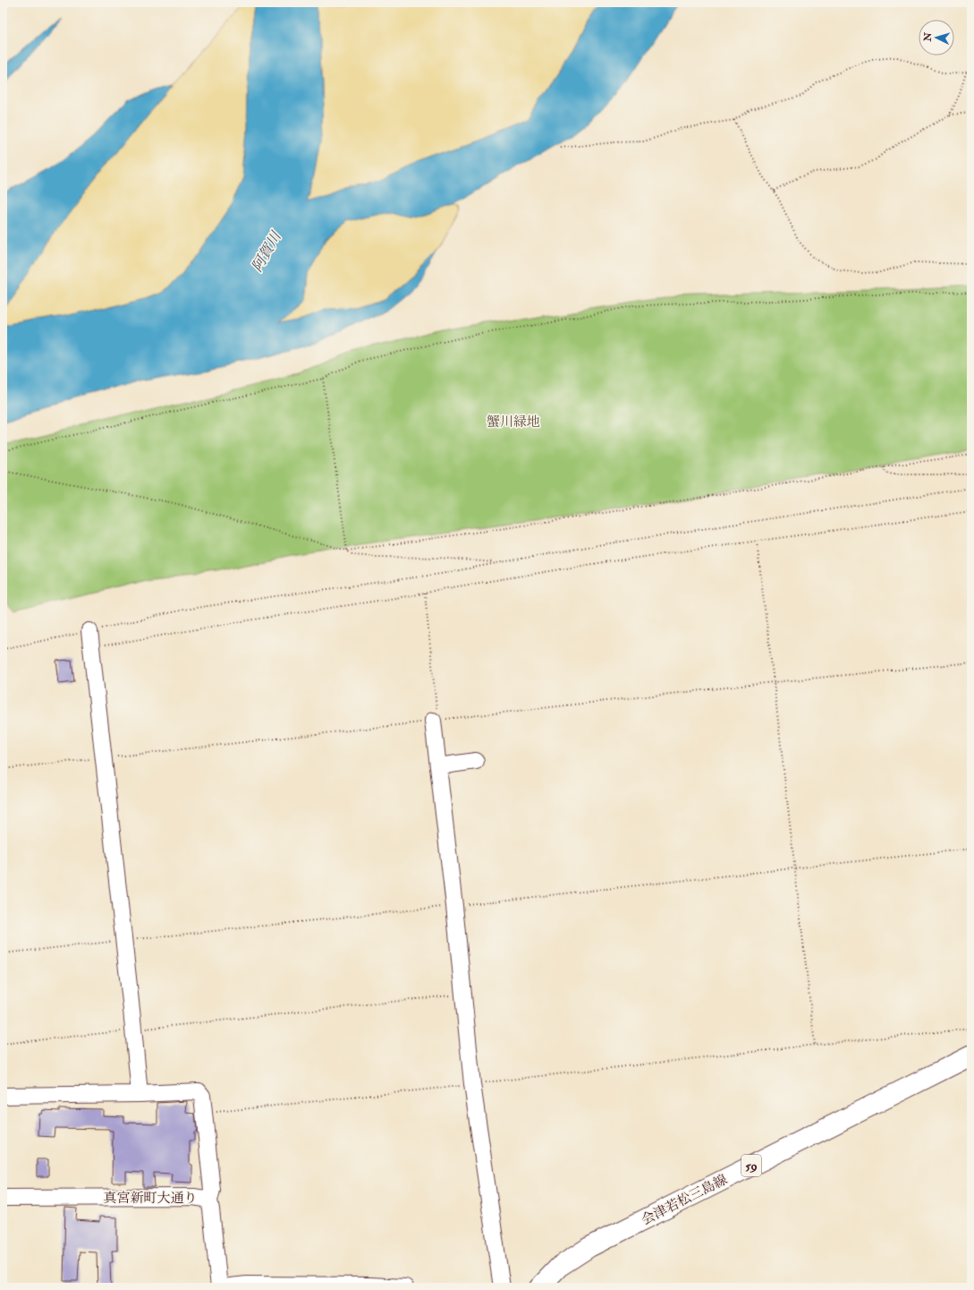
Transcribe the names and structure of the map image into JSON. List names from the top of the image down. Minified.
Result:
{"streets":{"main road":["59","会津若松三島線"],"street":["真宮新町大通り"]},"water":["阿賀川"],"parks":["蟹川緑地"],"north":"left"}
